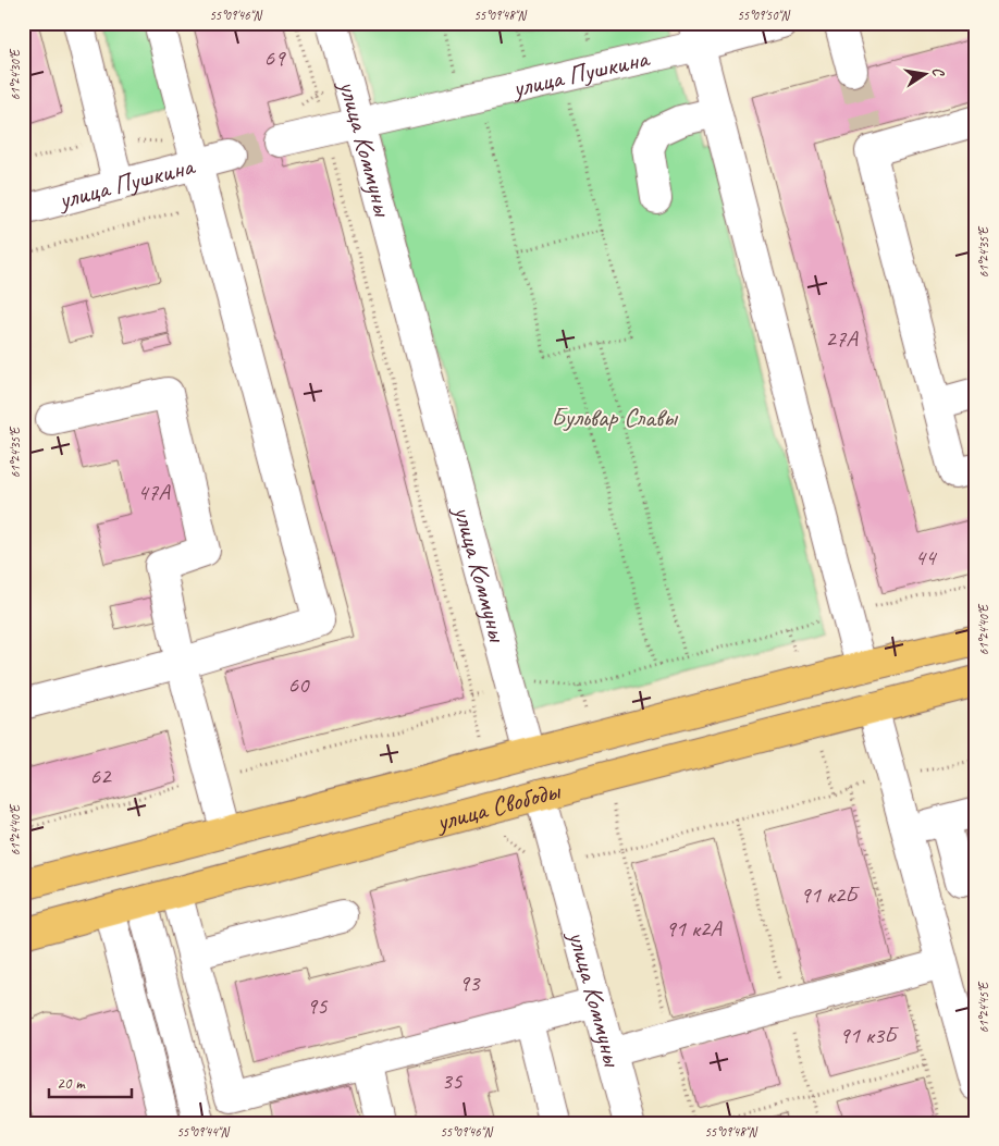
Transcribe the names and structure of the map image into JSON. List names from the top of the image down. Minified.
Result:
{"streets":{"main road":["улица Коммуны","улица Свободы"],"street":["улица Пушкина"]},"crossings":[["улица Пушкина","улица Коммуны"],["улица Коммуны","улица Свободы"]],"parks":["Бульвар Славы"],"house_numbers":["69","27А","47А","44","60","62","91 к2Б","91 к2А","93","95","91 к3Б","35"],"scale_bar":"20 m","north":"right","coordinates":["55°09'46\"N","55°09'48\"N","55°09'50\"N","61°24'30\"E","61°24'35\"E","61°24'40\"E","61°24'45\"E","55°09'44\"N"]}
